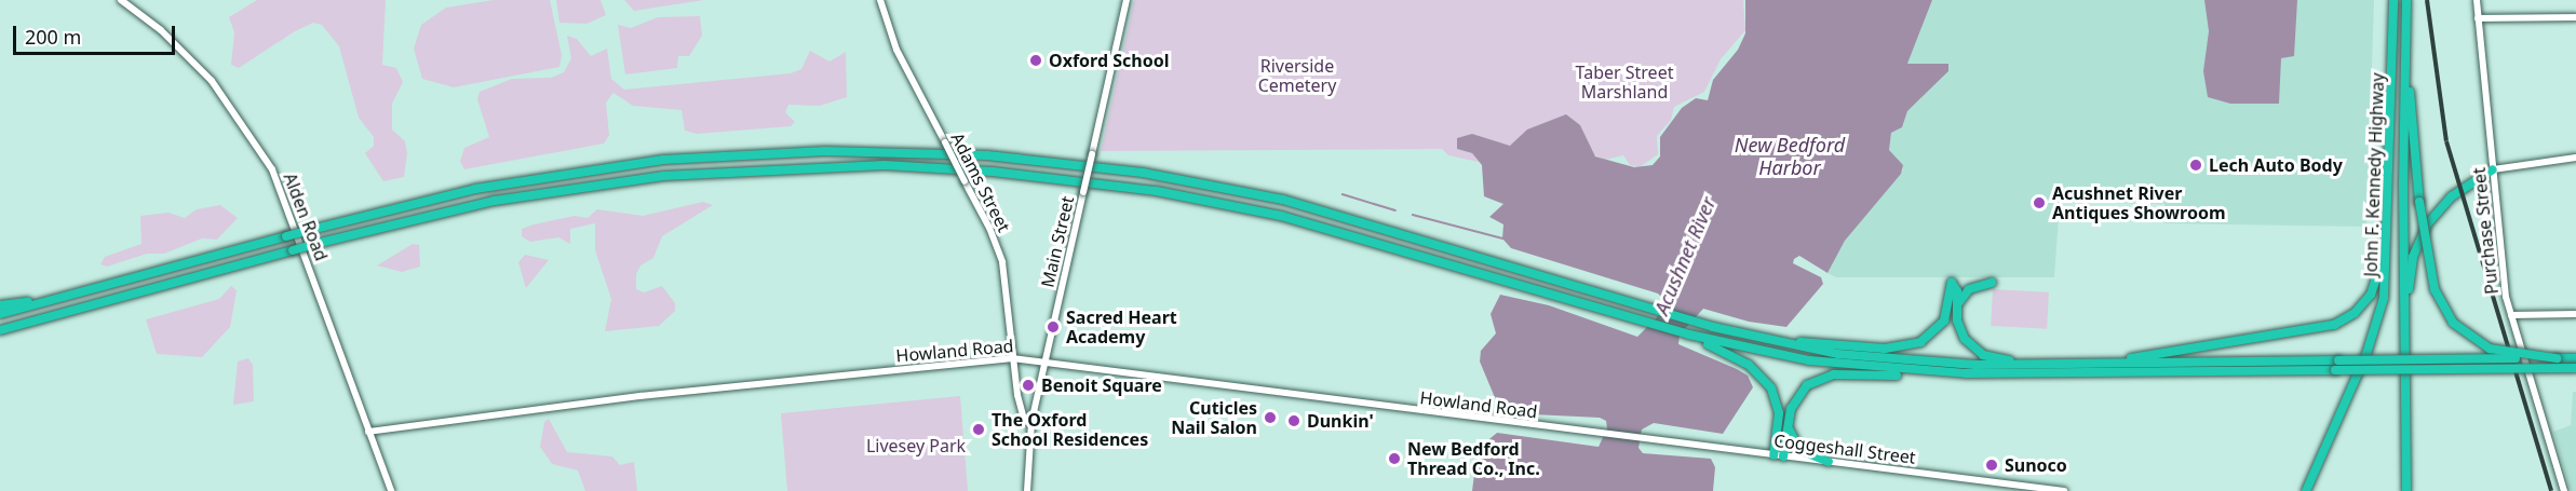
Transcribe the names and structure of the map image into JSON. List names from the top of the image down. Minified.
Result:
{"streets":{"highway":["John F. Kennedy Highway"],"main road":["Adams Street","Alden Road","Purchase Street","Main Street","Howland Road","Coggeshall Street"]},"crossings":[["Adams Street","Main Street"],["Adams Street","Howland Road"],["Alden Road","Howland Road"],["Main Street","Howland Road"],["Howland Road","Coggeshall Street"]],"water":["New Bedford Harbor","Acushnet River"],"parks":["Riverside Cemetery","Taber Street Marshland","Livesey Park"],"places":["Oxford School","Lech Auto Body","Acushnet River Antiques Showroom","Sacred Heart Academy","Benoit Square","Cuticles Nail Salon","Dunkin'","The Oxford School Residences","New Bedford Thread Co., Inc.","Sunoco"],"scale_bar":"200 m"}
